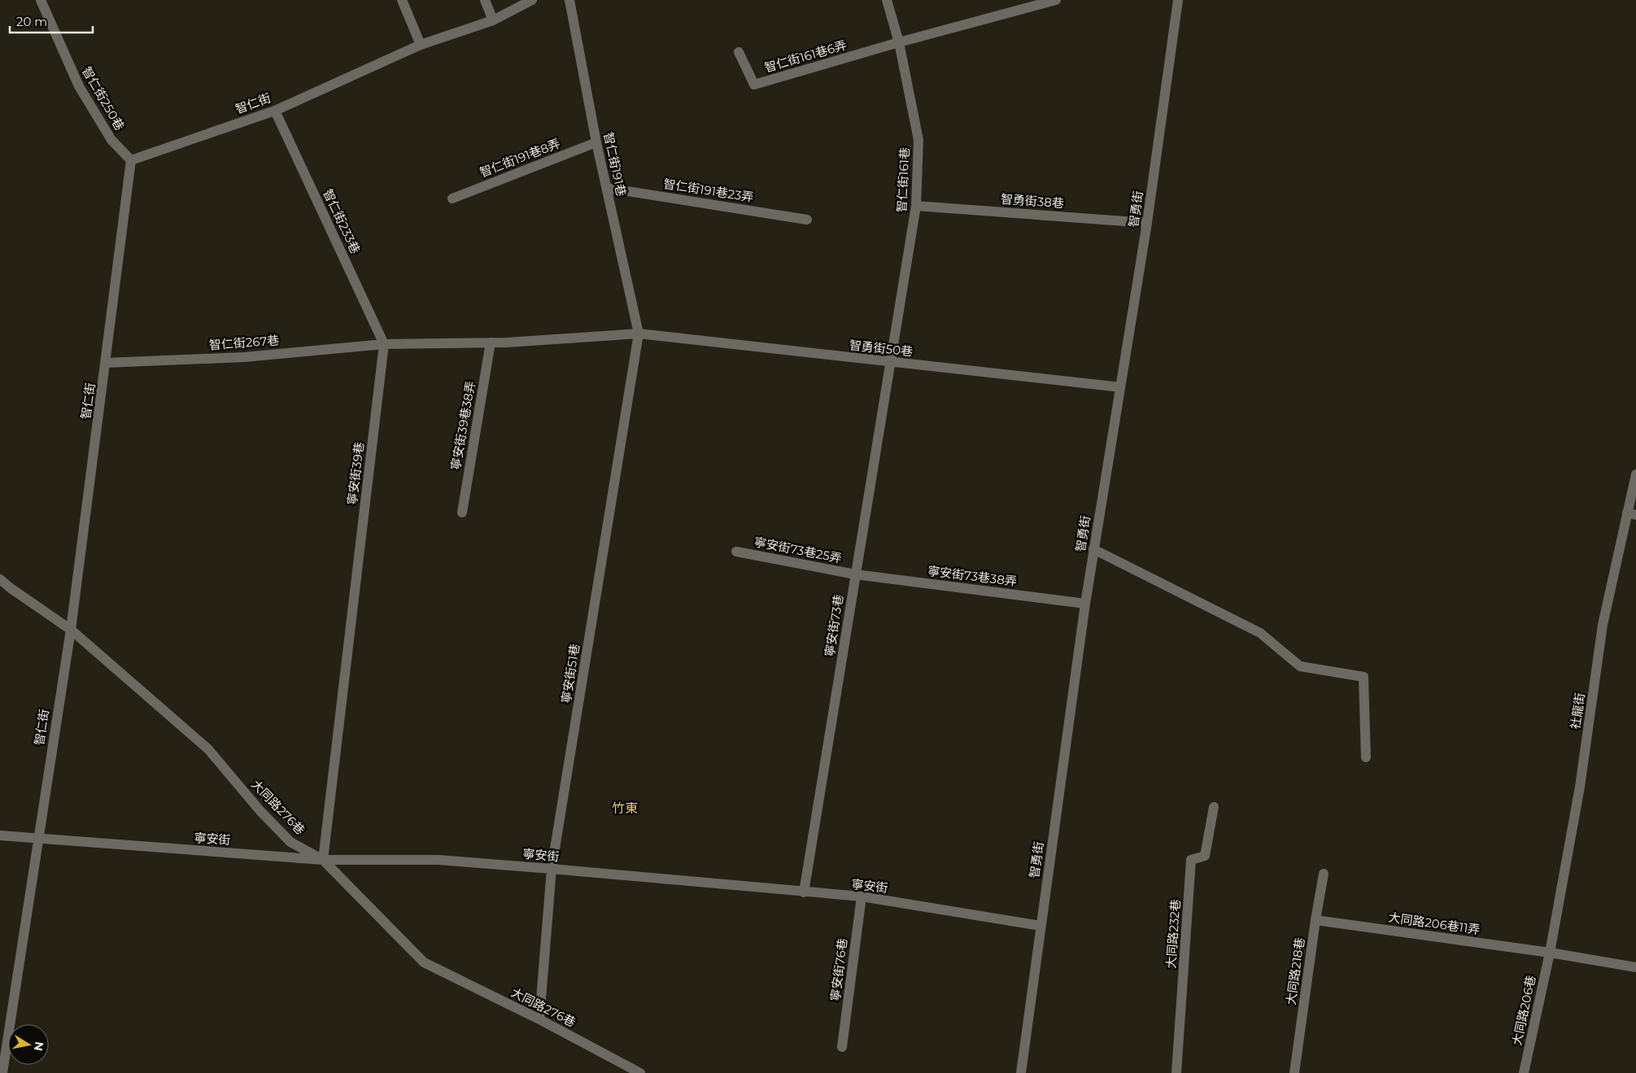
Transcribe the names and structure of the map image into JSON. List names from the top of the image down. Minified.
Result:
{"streets":{"street":["智仁街161巷6弄","智仁街250巷","智仁街","智仁街191巷8弄","智仁街191巷","智仁街161巷","智仁街191巷23弄","智勇街38巷","智勇街","智仁街233巷","智仁街267巷","智勇街50巷","寧安街39巷38弄","寧安街39巷","寧安街73巷25弄","寧安街73巷38弄","寧安街73巷","寧安街51巷","社龍街","大同路276巷","寧安街","大同路206巷11弄","大同路232巷","寧安街76巷","大同路218巷","大同路206巷"]},"crossings":[["智仁街161巷6弄","智仁街161巷"],["智仁街250巷","智仁街"],["智仁街","智仁街233巷"],["智仁街","智仁街267巷"],["智仁街","大同路276巷"],["智仁街","寧安街"],["智仁街191巷8弄","智仁街191巷"],["智仁街191巷","智仁街191巷23弄"],["智仁街191巷","智勇街50巷"],["智仁街191巷","寧安街51巷"],["智仁街161巷","智勇街38巷"],["智仁街161巷","智勇街50巷"],["智仁街161巷","寧安街73巷"],["智勇街38巷","智勇街"],["智勇街","智勇街50巷"],["智勇街","寧安街73巷38弄"],["智勇街","寧安街"],["智仁街233巷","智仁街267巷"],["智仁街233巷","寧安街39巷"],["智仁街267巷","寧安街39巷"],["智勇街50巷","寧安街73巷"],["智勇街50巷","寧安街51巷"],["寧安街39巷","大同路276巷"],["寧安街39巷","寧安街"],["寧安街73巷25弄","寧安街73巷38弄"],["寧安街73巷25弄","寧安街73巷"],["寧安街73巷38弄","寧安街73巷"],["寧安街73巷","寧安街"],["寧安街51巷","大同路276巷"],["寧安街51巷","寧安街"],["社龍街","大同路206巷11弄"],["社龍街","大同路206巷"],["大同路276巷","寧安街"],["寧安街","寧安街76巷"],["大同路206巷11弄","大同路218巷"],["大同路206巷11弄","大同路206巷"]],"districts":["竹東"],"scale_bar":"20 m","north":"right"}
